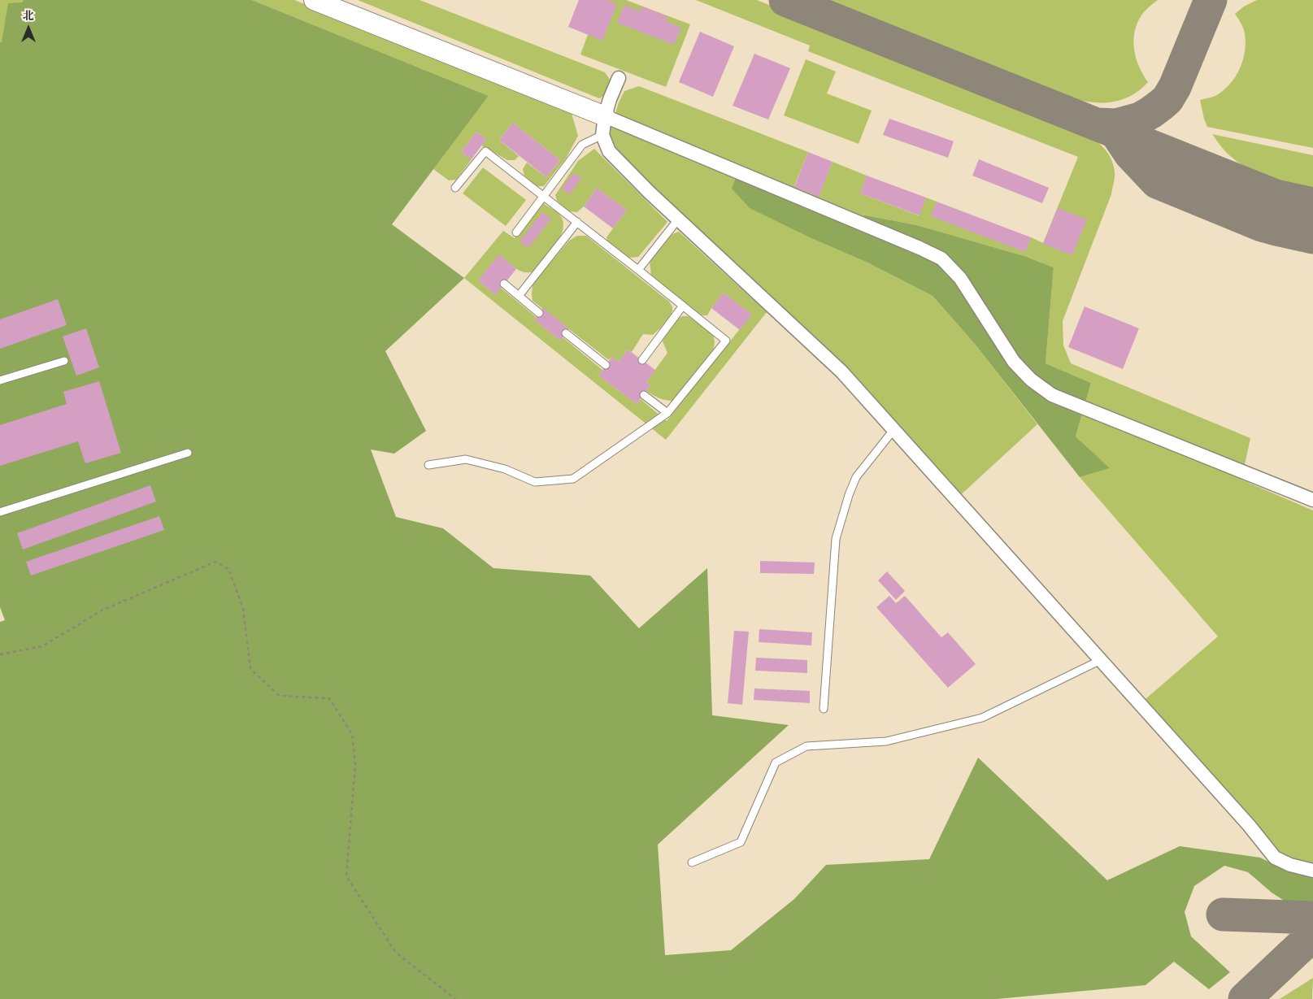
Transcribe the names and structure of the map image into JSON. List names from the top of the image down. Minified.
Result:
{"north":"top"}
